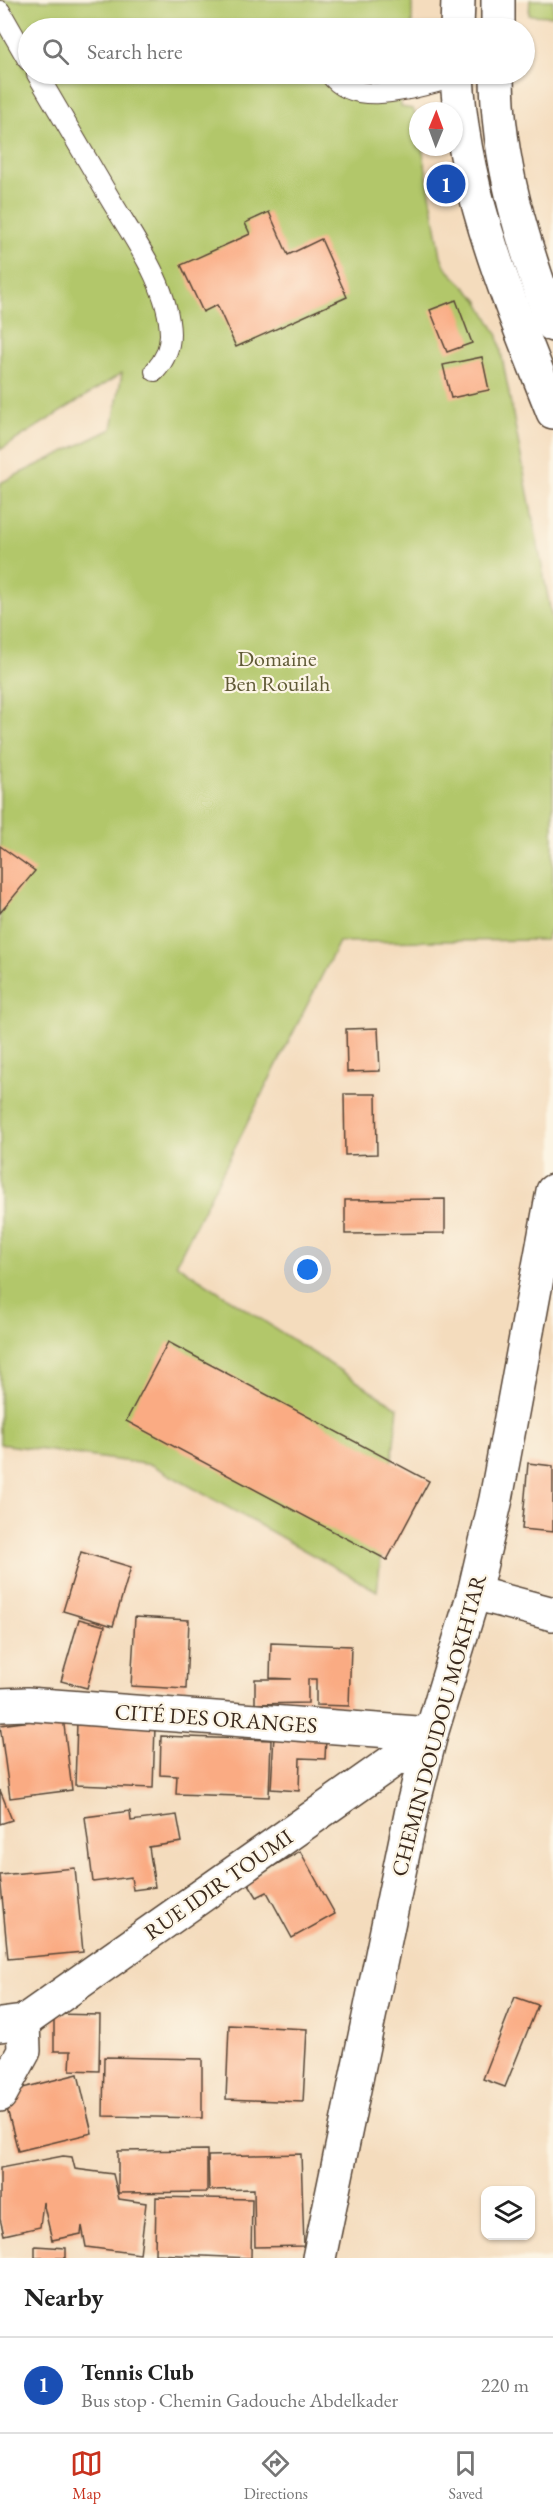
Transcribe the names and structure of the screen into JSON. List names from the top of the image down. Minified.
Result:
{"streets":{"street":["CITÉ DES ORANGES","CHEMIN DOUDOU MOKHTAR","RUE IDIR TOUMI"]},"crossings":[["CITÉ DES ORANGES","CHEMIN DOUDOU MOKHTAR"],["CITÉ DES ORANGES","RUE IDIR TOUMI"],["CHEMIN DOUDOU MOKHTAR","RUE IDIR TOUMI"]],"parks":["Domaine Ben Rouilah"],"north":"top","page":{"search":"Search here","pins":"1","heading":"Nearby","list":[{"mark":"1","name":"Tennis Club","note":"Bus stop · Chemin Gadouche Abdelkader","value":"220 m"}],"nav":["Map","Directions","Saved"]}}
